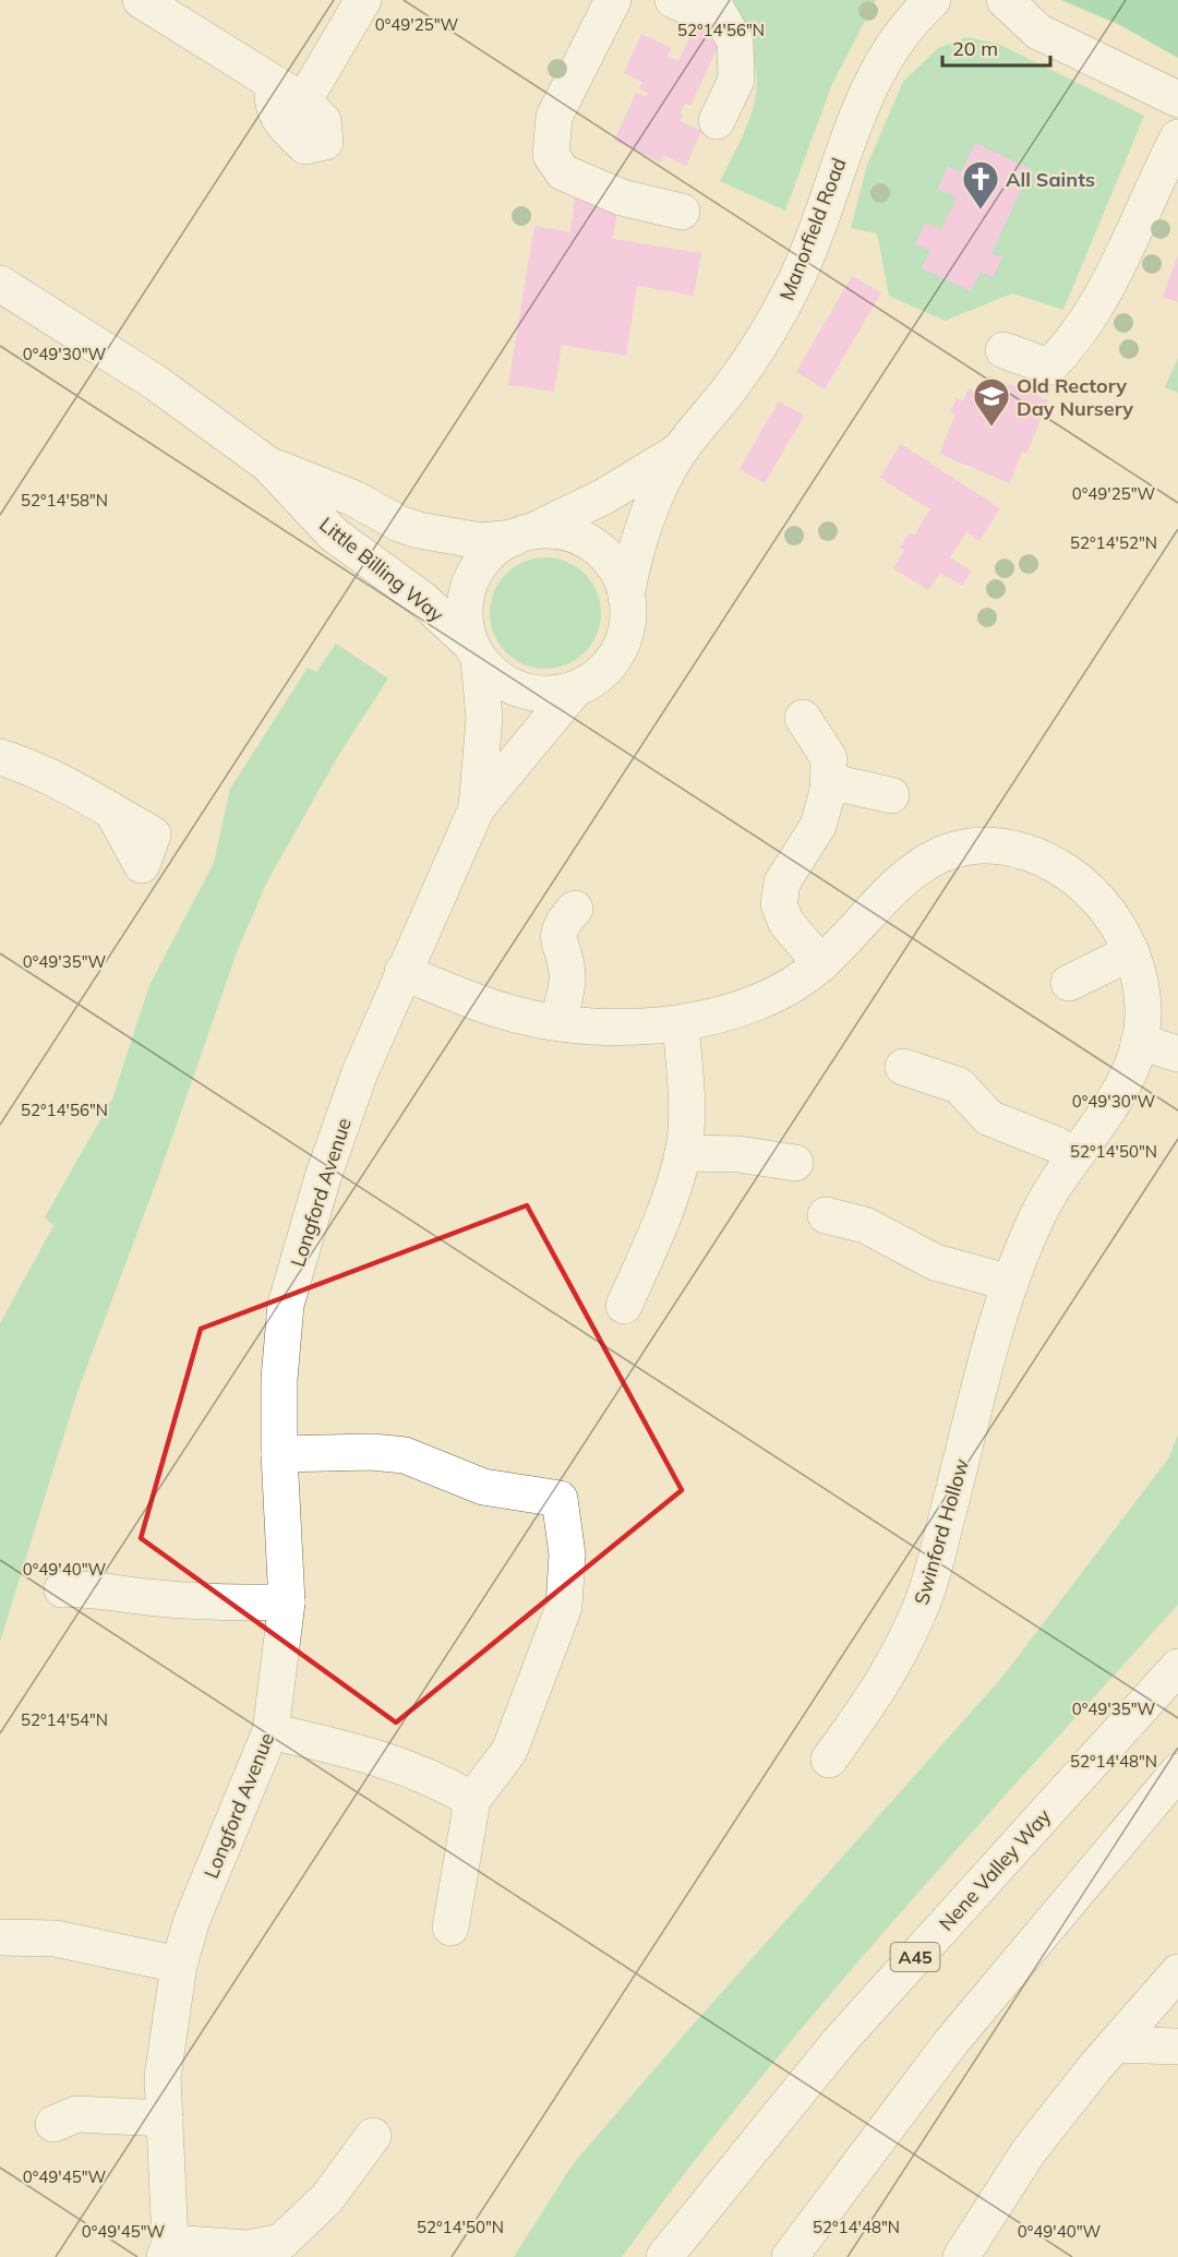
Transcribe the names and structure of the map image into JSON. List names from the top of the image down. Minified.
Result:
{"streets":{"main road":["Manorfield Road","Little Billing Way","Longford Avenue","Swinford Hollow","Nene Valley Way","A45"]},"crossings":[["Manorfield Road","Little Billing Way"],["Manorfield Road","Longford Avenue"],["Little Billing Way","Longford Avenue"],["Longford Avenue","Swinford Hollow"]],"places":{"church":["All Saints"],"school or university":["Old Rectory Day Nursery"]},"scale_bar":"20 m","coordinates":["0°49'25\"W","52°14'56\"N","0°49'30\"W","52°14'58\"N","52°14'52\"N","0°49'35\"W","52°14'50\"N","0°49'40\"W","52°14'54\"N","52°14'48\"N","0°49'45\"W"]}
